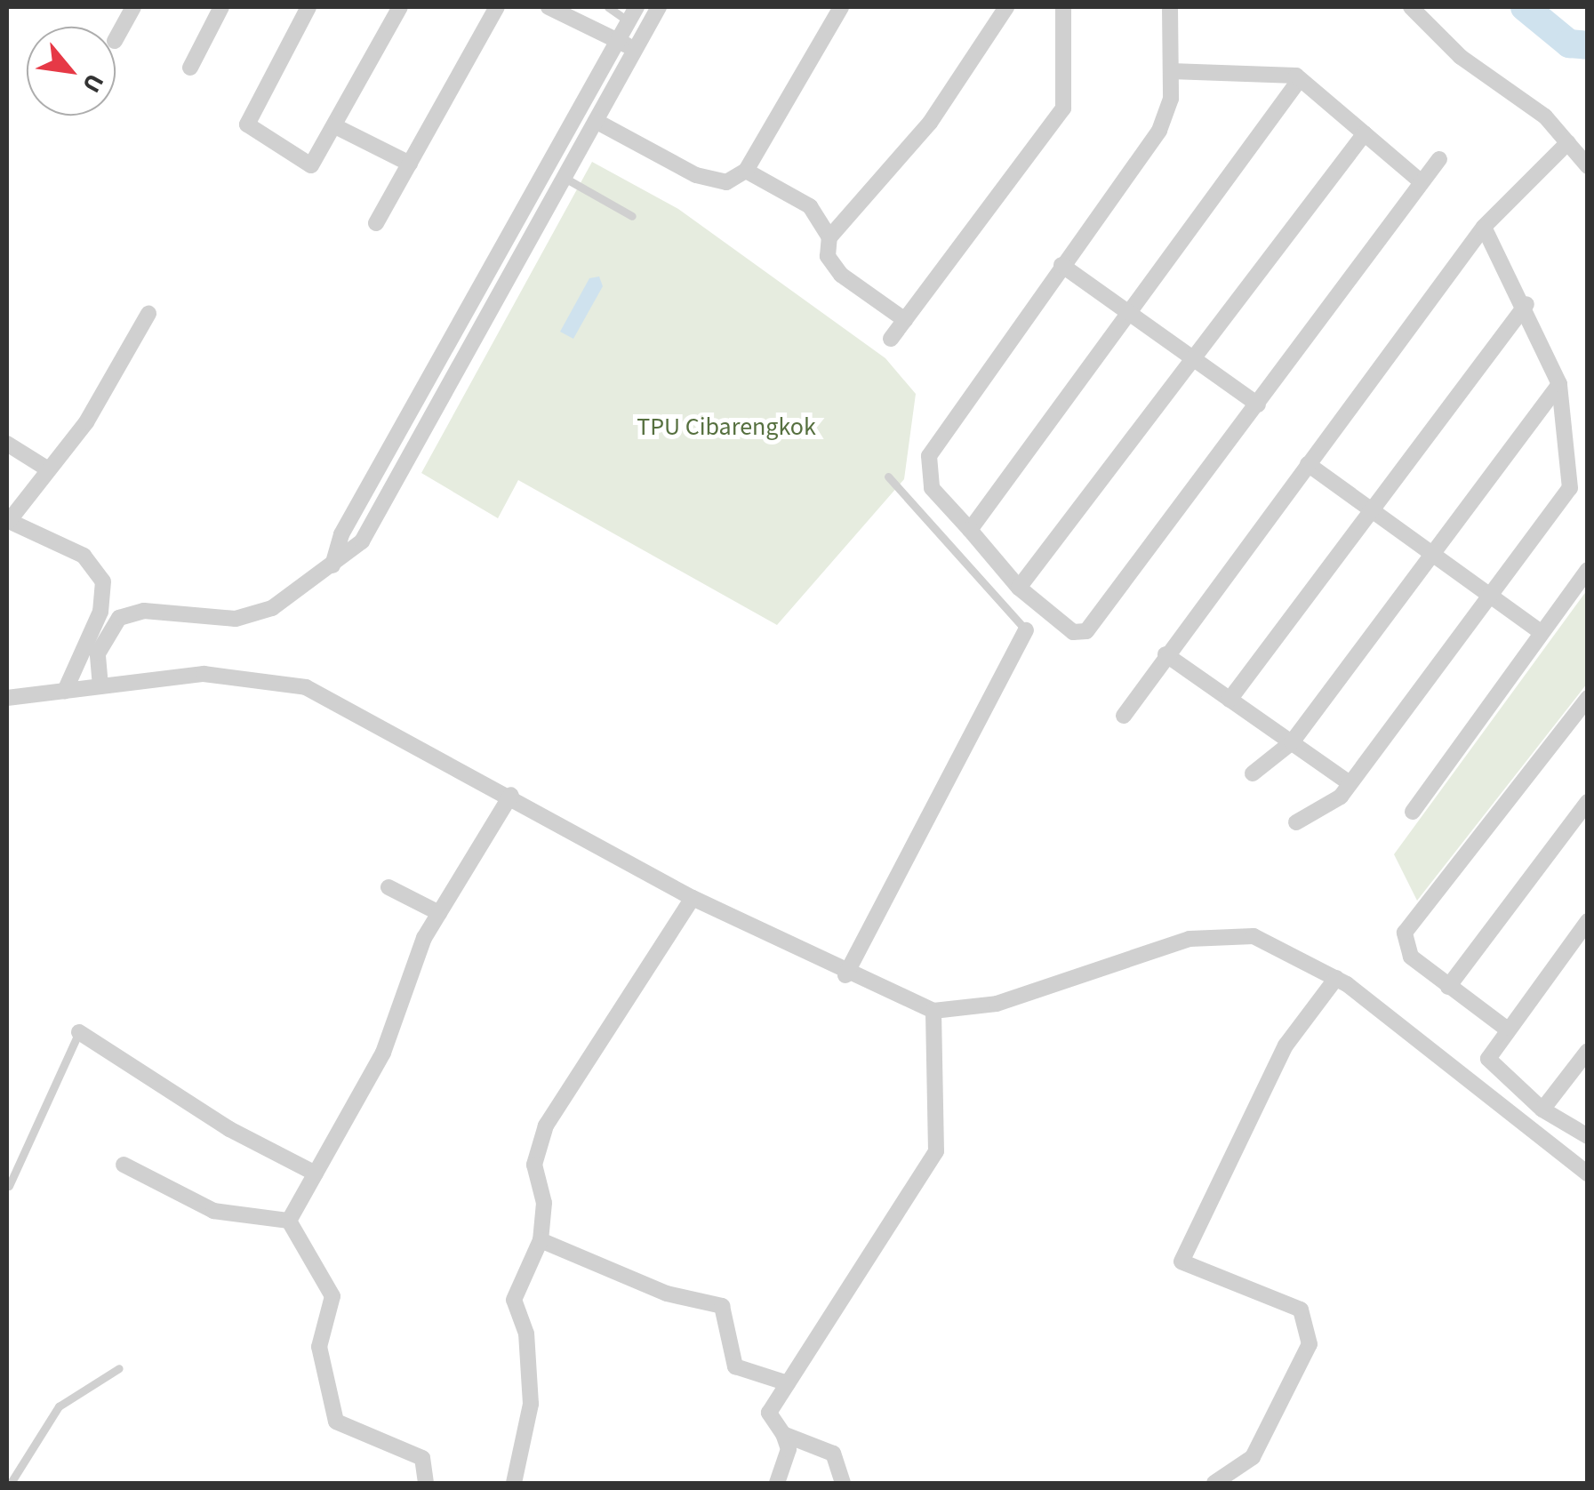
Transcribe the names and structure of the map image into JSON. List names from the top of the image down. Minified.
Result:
{"parks":["TPU Cibarengkok"],"north":"bottom right"}
